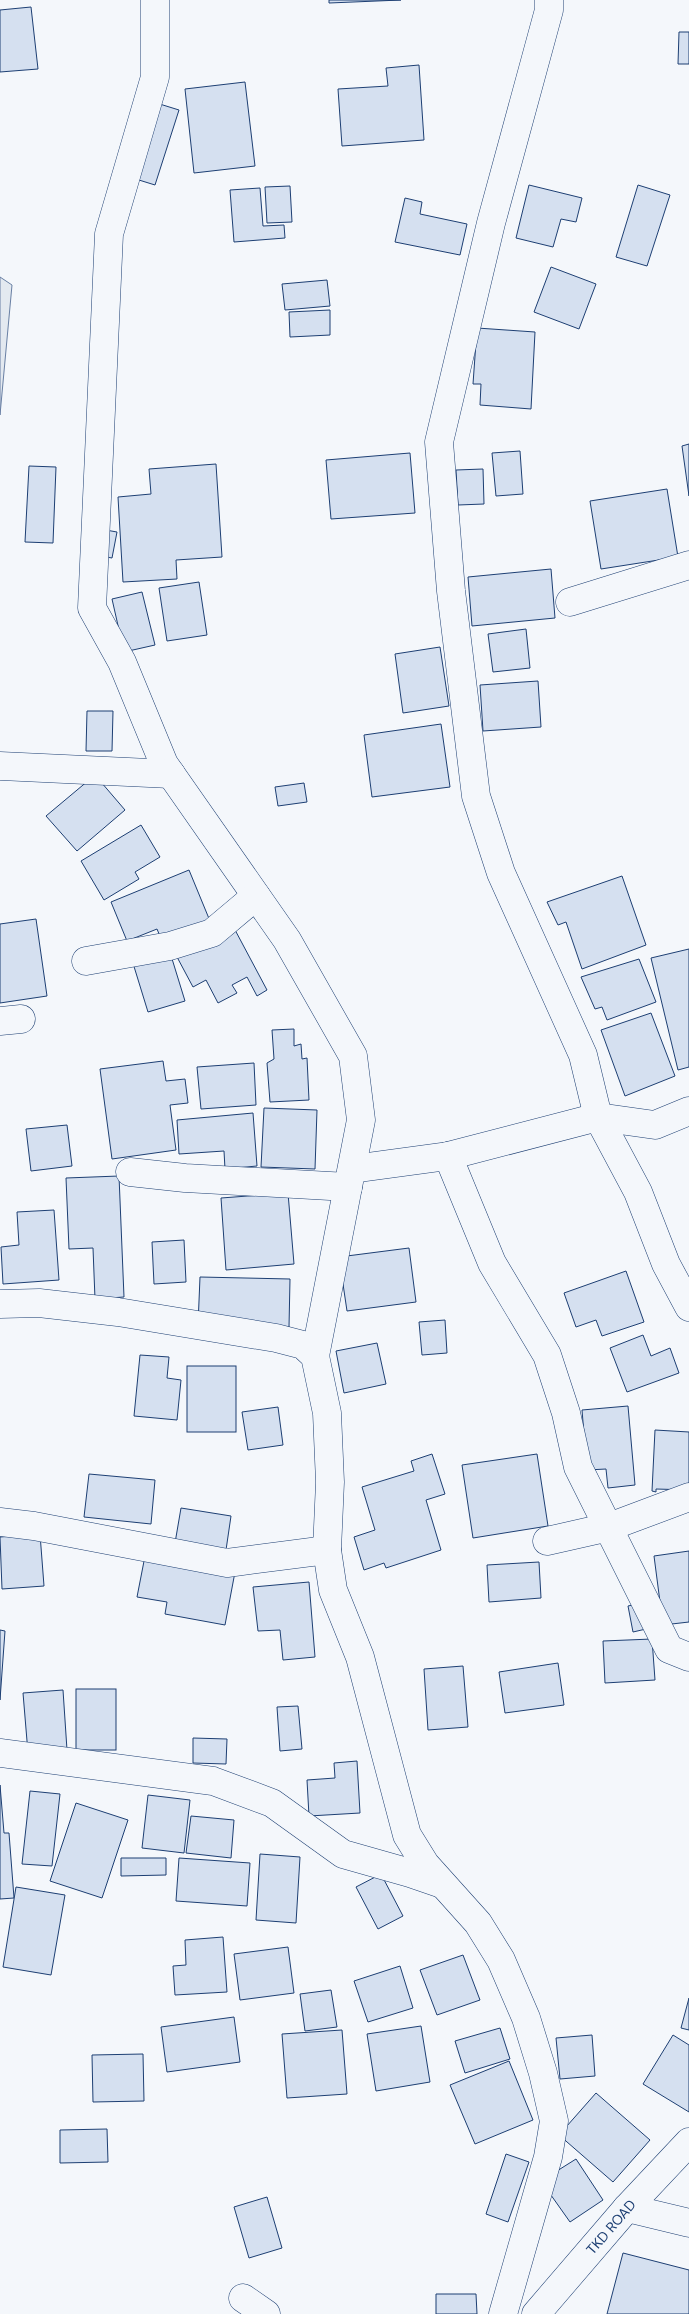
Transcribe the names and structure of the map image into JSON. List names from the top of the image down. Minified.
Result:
{"streets":{"street":["TKD ROAD"]}}
